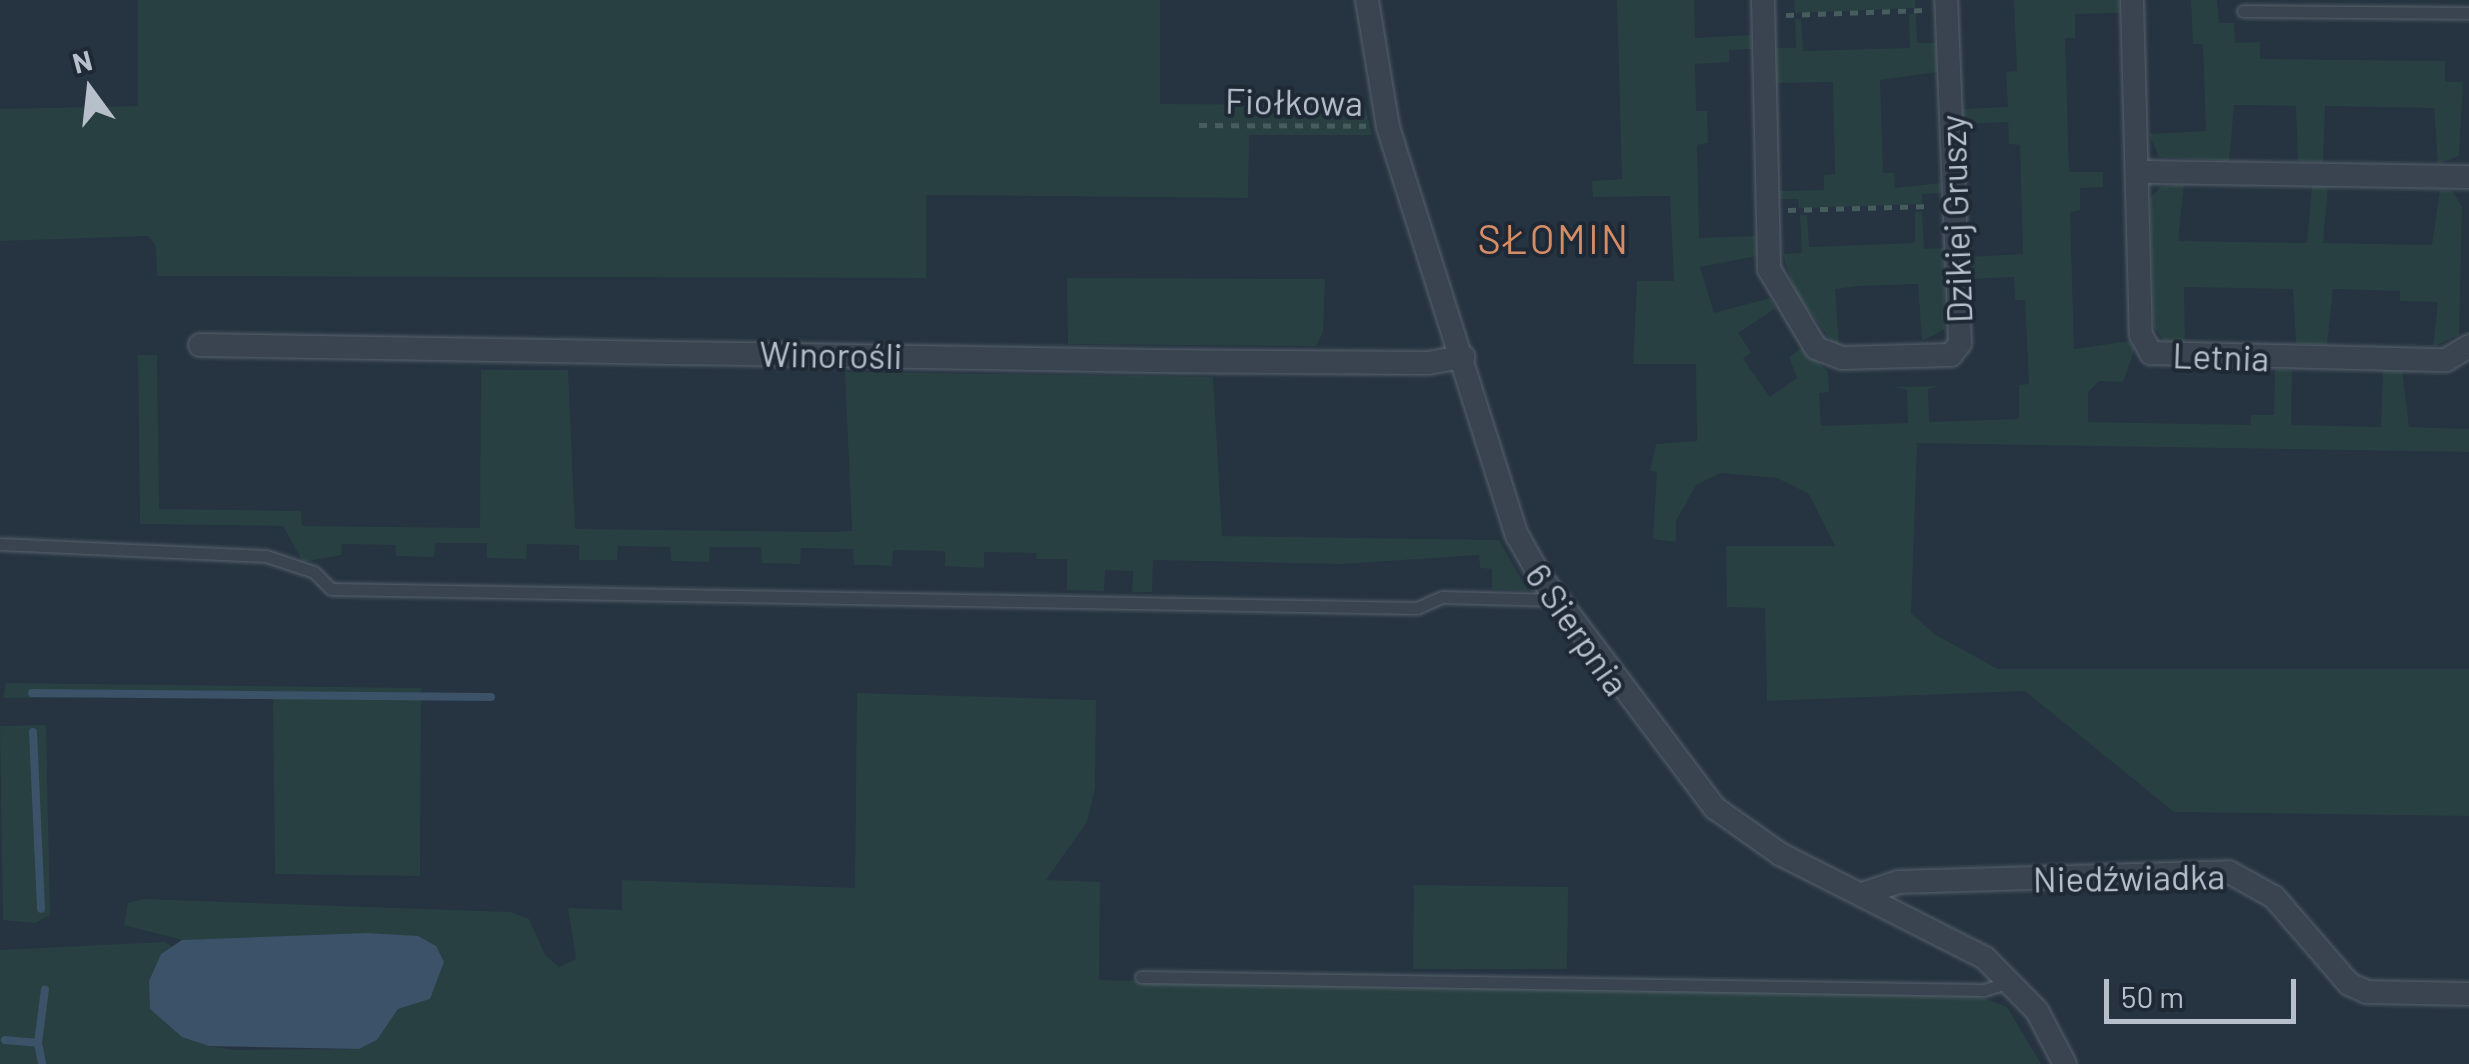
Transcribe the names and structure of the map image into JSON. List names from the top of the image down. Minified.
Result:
{"streets":{"street":["Dzikiej Gruszy","Winorośli","Letnia","6 Sierpnia","Niedźwiadka"],"path":["Fiołkowa"]},"crossings":[["Fiołkowa","6 Sierpnia"],["Winorośli","6 Sierpnia"],["6 Sierpnia","Niedźwiadka"]],"districts":["SŁOMIN"],"scale_bar":"50 m","north":"top"}
